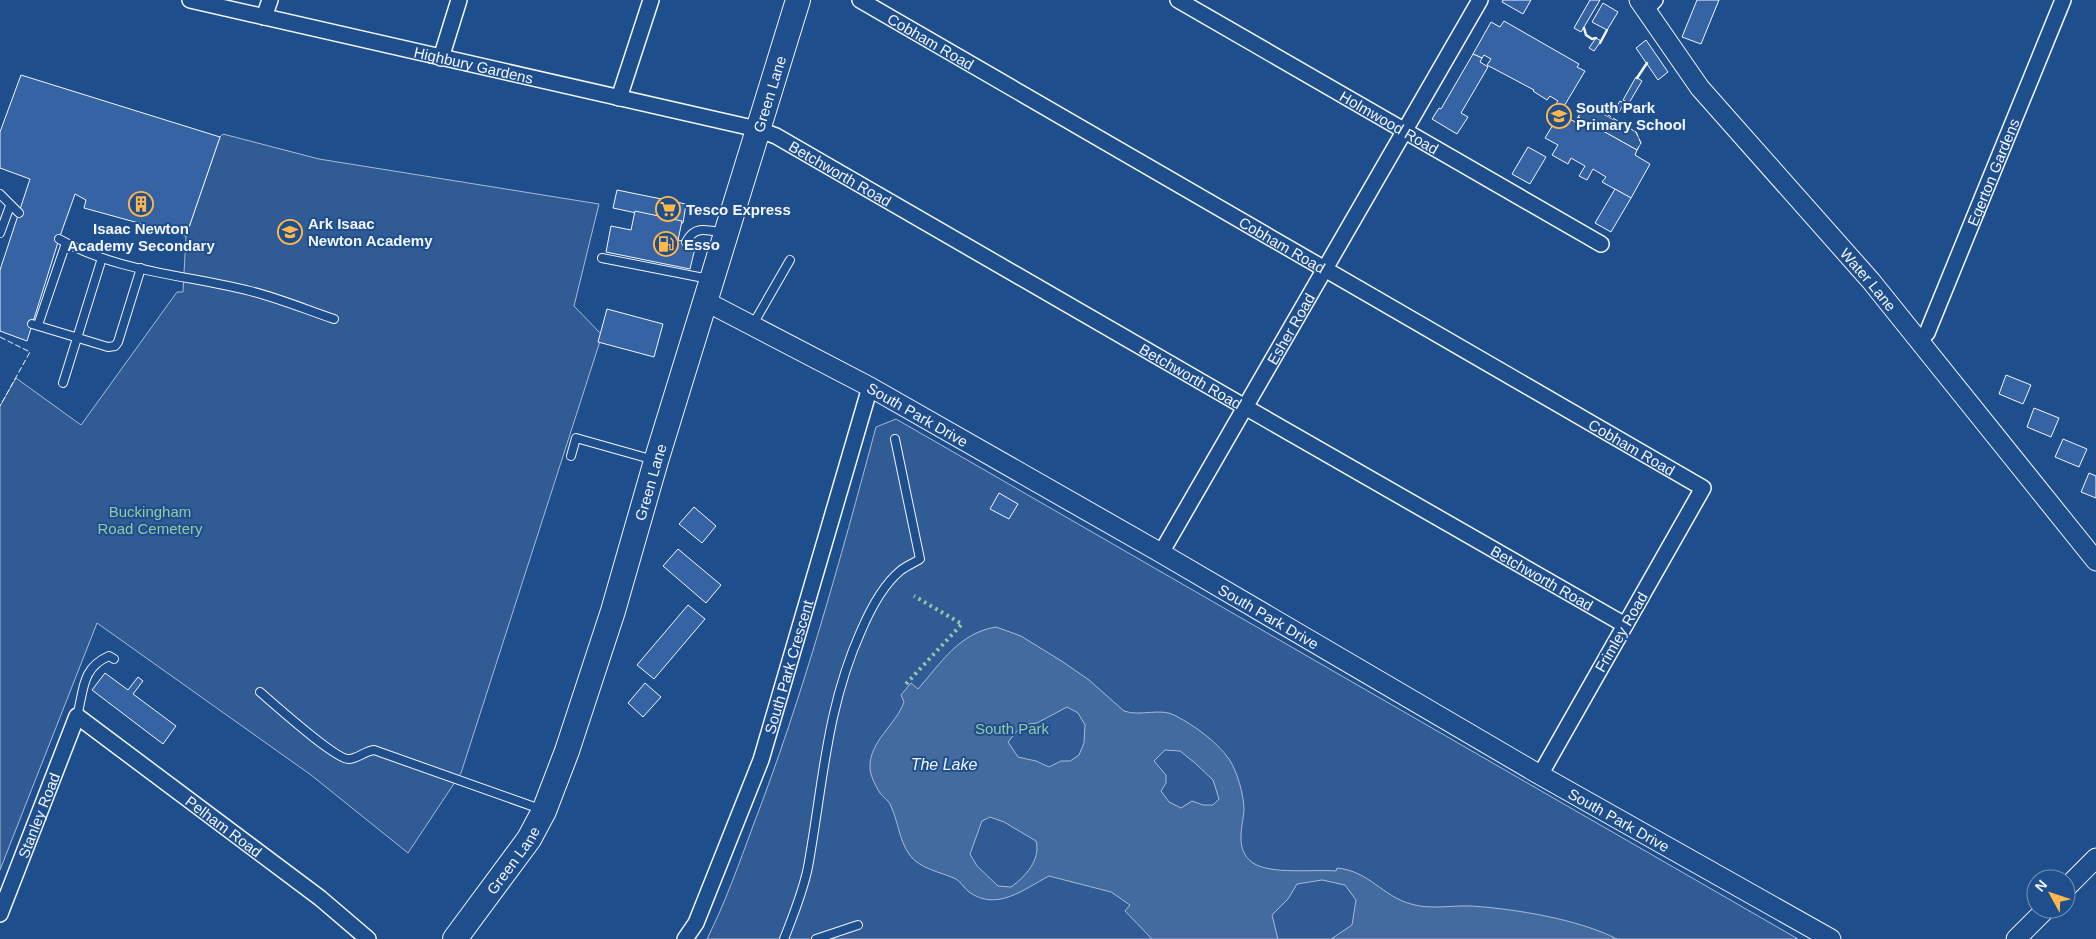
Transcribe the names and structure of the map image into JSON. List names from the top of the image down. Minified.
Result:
{"streets":{"main road":["Green Lane"],"street":["Cobham Road","Highbury Gardens","Holmwood Road","Egerton Gardens","Betchworth Road","Water Lane","Esher Road","South Park Drive","Frimley Road","South Park Crescent","Stanley Road","Pelham Road"]},"crossings":[["Cobham Road","Esher Road"],["Cobham Road","Frimley Road"],["Highbury Gardens","Green Lane"],["Highbury Gardens","Betchworth Road"],["Green Lane","Betchworth Road"],["Green Lane","South Park Drive"],["Holmwood Road","Esher Road"],["Egerton Gardens","Water Lane"],["Betchworth Road","Esher Road"],["Betchworth Road","Frimley Road"],["Esher Road","South Park Drive"],["South Park Drive","Frimley Road"],["South Park Drive","South Park Crescent"],["Stanley Road","Pelham Road"]],"water":["The Lake"],"parks":["Buckingham Road Cemetery","South Park"],"places":{"school or university":["South Park Primary School","Ark Isaac Newton Academy"],"building":["Isaac Newton Academy Secondary"],"supermarket":["Tesco Express"],"fuel station":["Esso"]},"north":"top left"}
